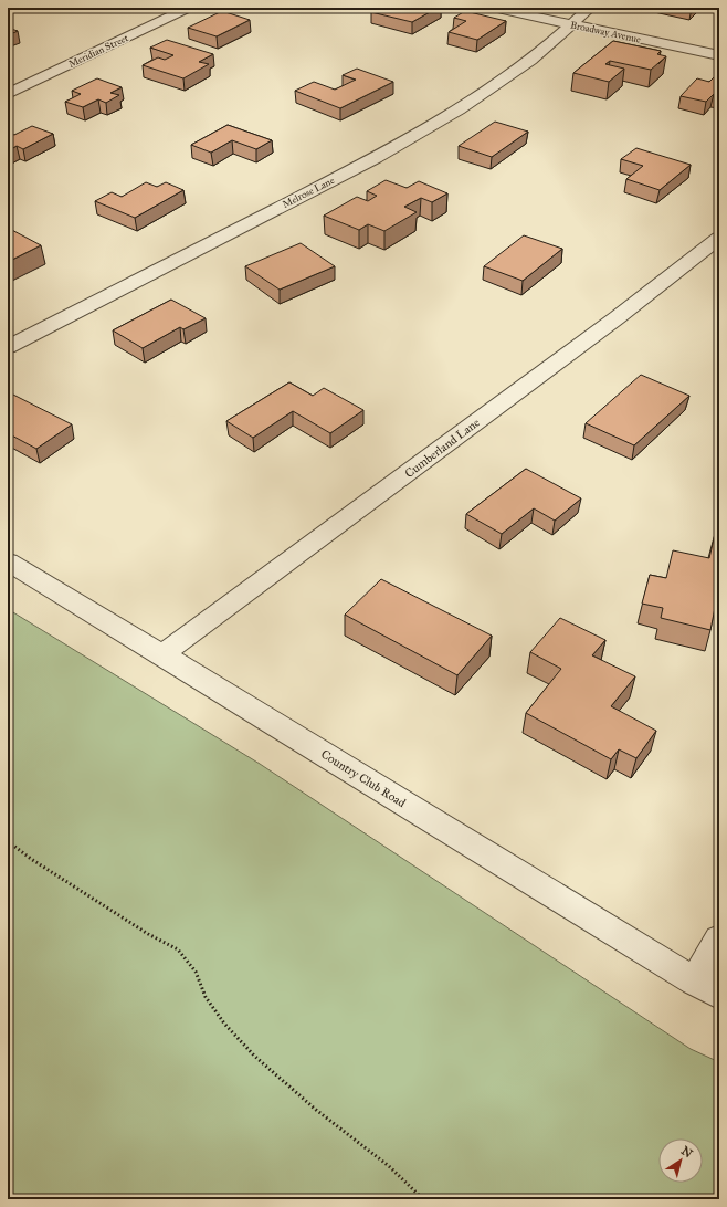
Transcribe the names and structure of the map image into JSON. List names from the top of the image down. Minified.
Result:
{"streets":{"street":["Broadway Avenue","Meridian Street","Melrose Lane","Cumberland Lane","Country Club Road"]},"crossings":[["Broadway Avenue","Melrose Lane"],["Cumberland Lane","Country Club Road"]],"north":"top right"}
